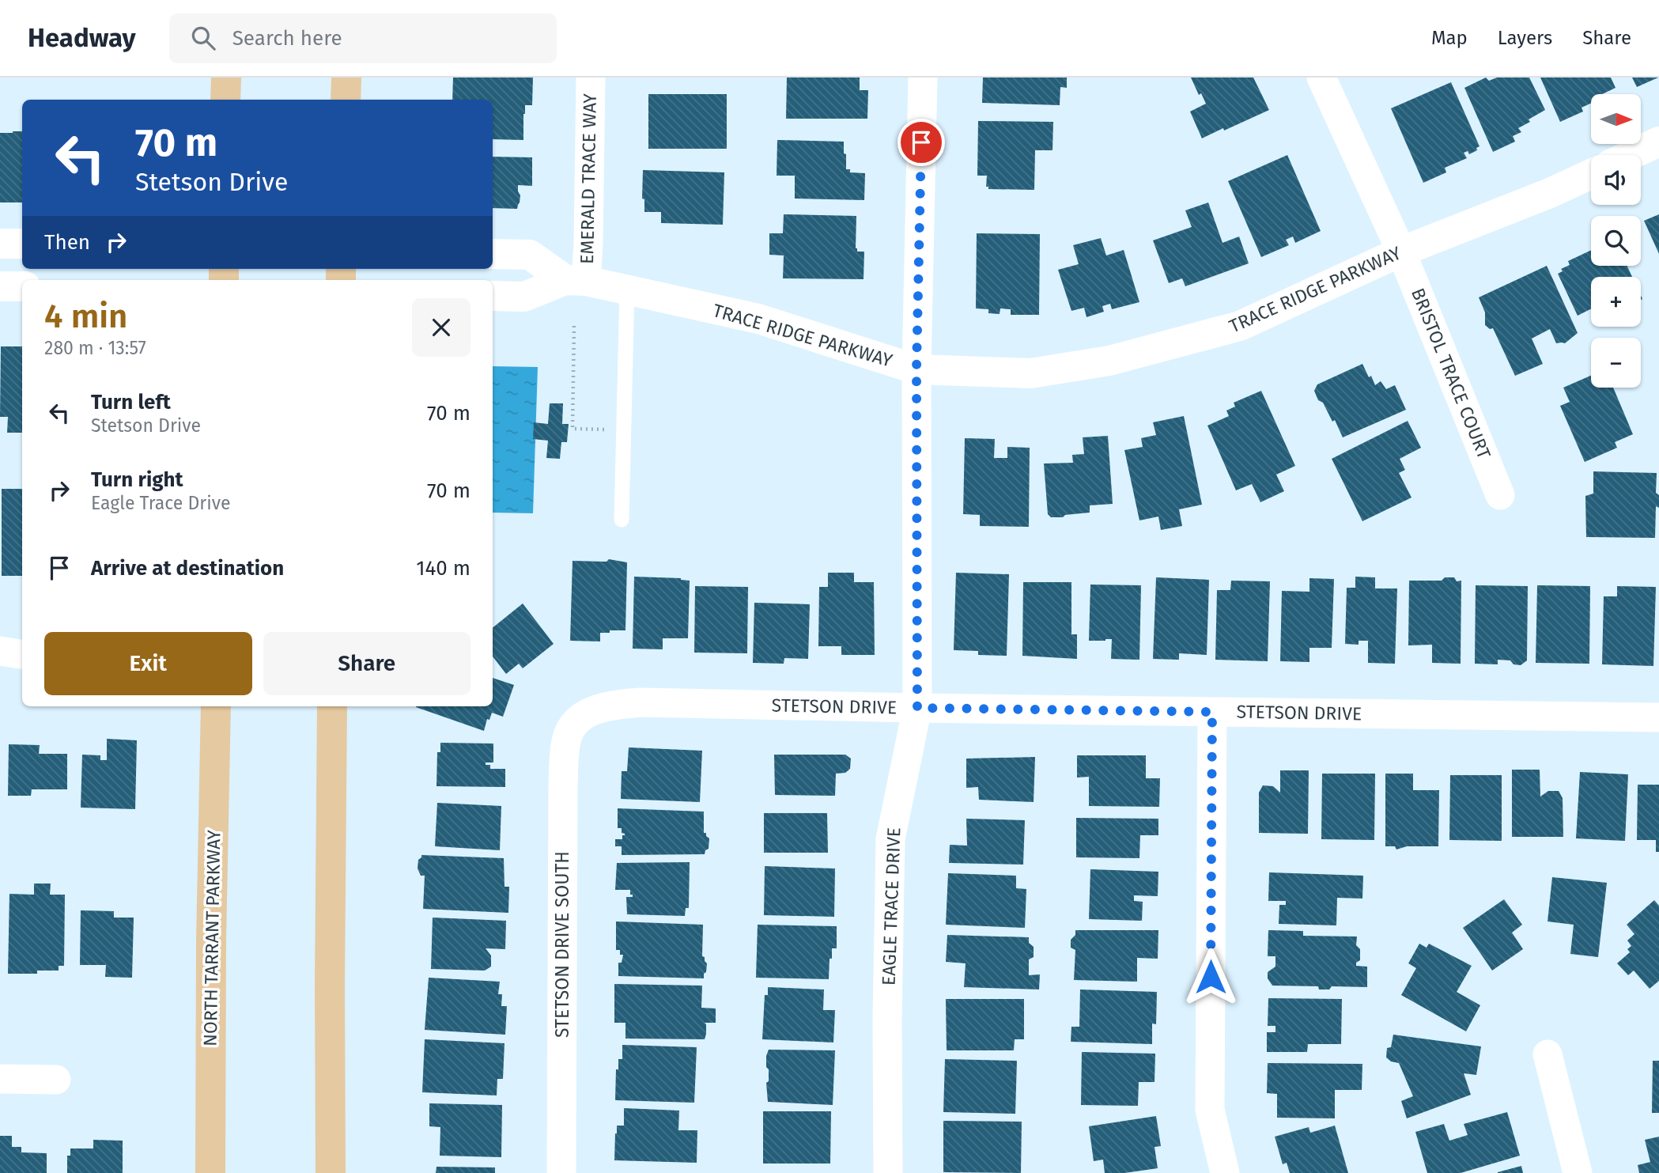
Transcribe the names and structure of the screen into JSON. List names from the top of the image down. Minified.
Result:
{"streets":{"main road":["NORTH TARRANT PARKWAY"],"street":["EMERALD TRACE WAY","TRACE RIDGE PARKWAY","BRISTOL TRACE COURT","STETSON DRIVE","EAGLE TRACE DRIVE","STETSON DRIVE SOUTH"]},"crossings":[["EMERALD TRACE WAY","TRACE RIDGE PARKWAY"],["TRACE RIDGE PARKWAY","BRISTOL TRACE COURT"],["TRACE RIDGE PARKWAY","EAGLE TRACE DRIVE"],["STETSON DRIVE","EAGLE TRACE DRIVE"],["STETSON DRIVE","STETSON DRIVE SOUTH"]],"north":"right","page":{"header":"Headway","search":"Search here","nav":["Map","Layers","Share"],"map_buttons":["+","−"],"turn":["70 m","Stetson Drive"],"then":"Then","heading":["4 min","280 m · 13:57"],"list":[{"name":"Turn left","note":"Stetson Drive","value":"70 m"},{"name":"Turn right","note":"Eagle Trace Drive","value":"70 m"},{"name":"Arrive at destination","value":"140 m"}],"buttons":["Exit","Share"]}}
